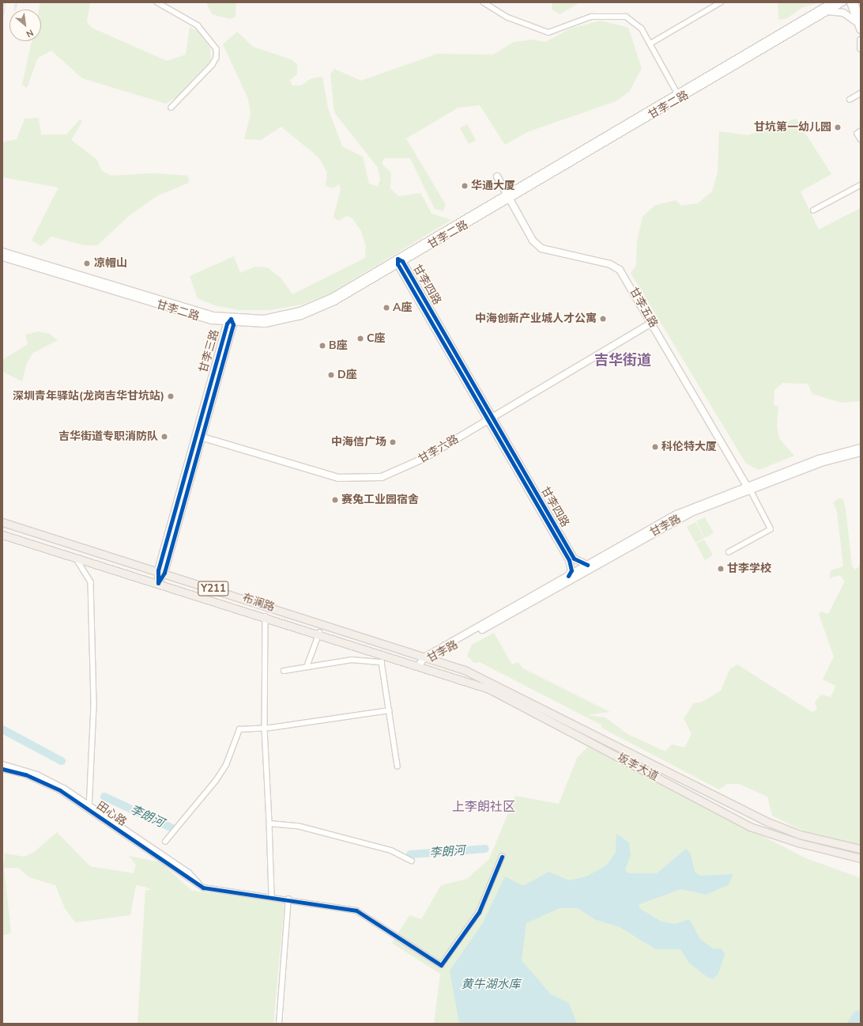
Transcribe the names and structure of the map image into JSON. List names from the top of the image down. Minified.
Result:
{"streets":{"main road":["甘李二路","甘李四路","甘李五路","甘李三路","甘李六路","甘李路","Y211","布澜路","坂李大道"],"street":["田心路"]},"crossings":[["甘李二路","甘李四路"],["甘李二路","甘李五路"],["甘李二路","甘李三路"],["甘李四路","甘李六路"],["甘李四路","甘李路"],["甘李五路","甘李六路"],["甘李五路","甘李路"],["甘李三路","布澜路"],["甘李路","布澜路"],["甘李路","坂李大道"],["布澜路","坂李大道"]],"districts":["吉华街道","上李朗社区"],"water":["李朗河","黄牛湖水库"],"places":["甘坑第一幼儿园","华通大厦","凉帽山","A座","中海创新产业城人才公寓","C座","B座","D座","深圳青年驿站(龙岗吉华甘坑站)","吉华街道专职消防队","中海信广场","科伦特大厦","赛兔工业园宿舍","甘李学校"],"north":"bottom right"}
